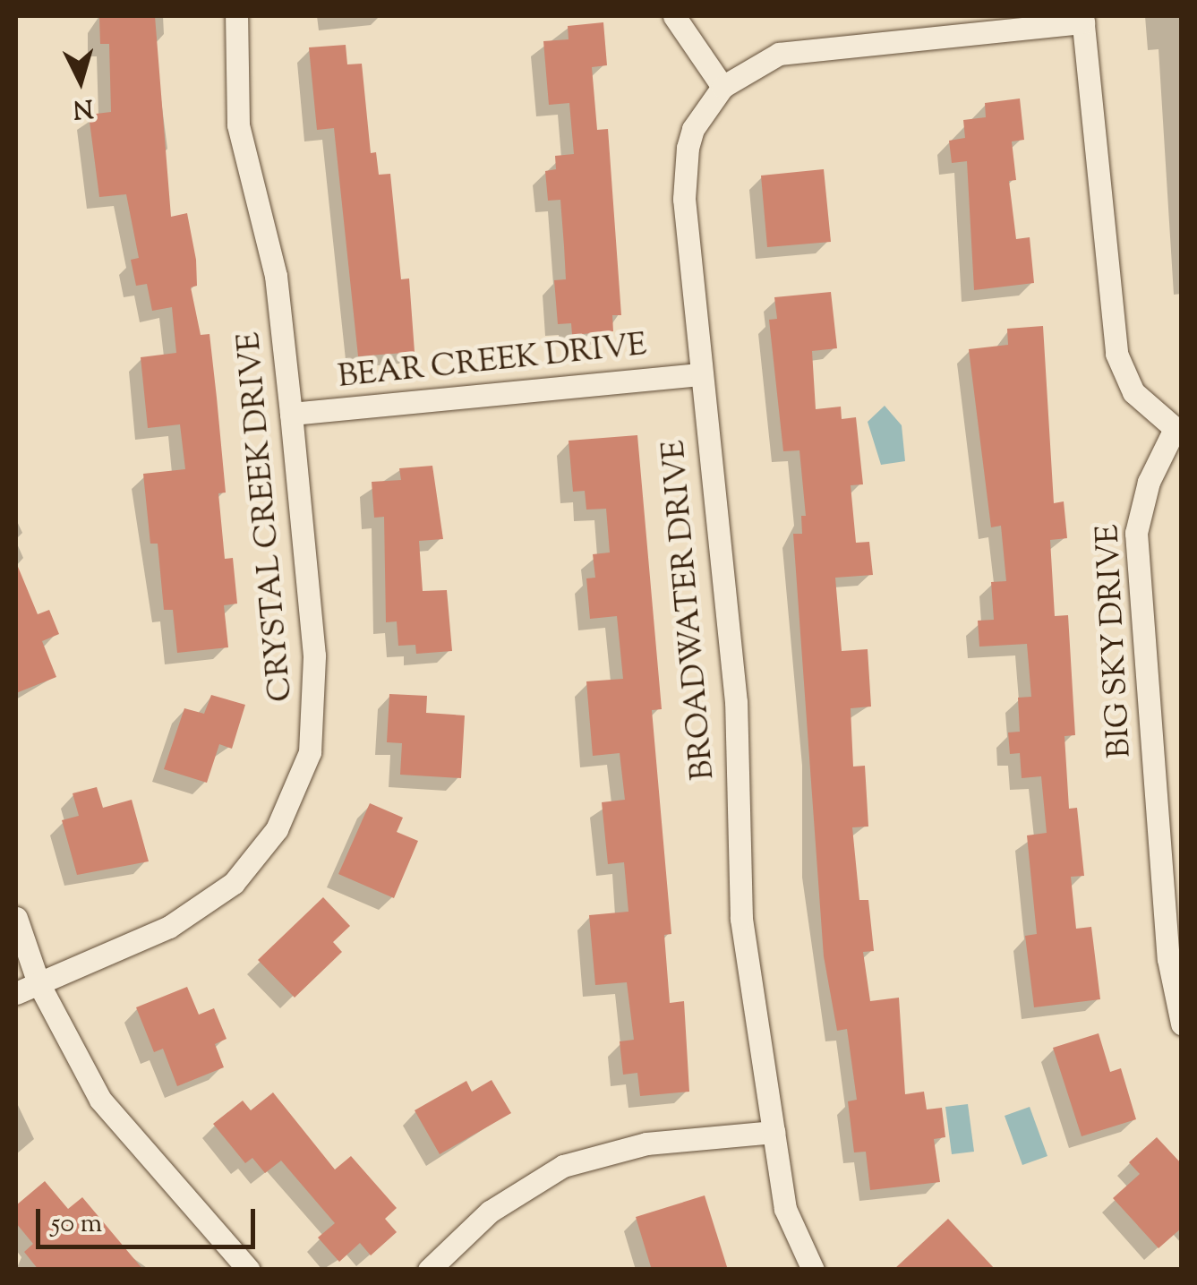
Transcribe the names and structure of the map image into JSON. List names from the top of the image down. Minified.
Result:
{"streets":{"street":["BEAR CREEK DRIVE","CRYSTAL CREEK DRIVE","BROADWATER DRIVE","BIG SKY DRIVE"]},"crossings":[["BEAR CREEK DRIVE","CRYSTAL CREEK DRIVE"],["BEAR CREEK DRIVE","BROADWATER DRIVE"]],"scale_bar":"50 m","north":"bottom"}
